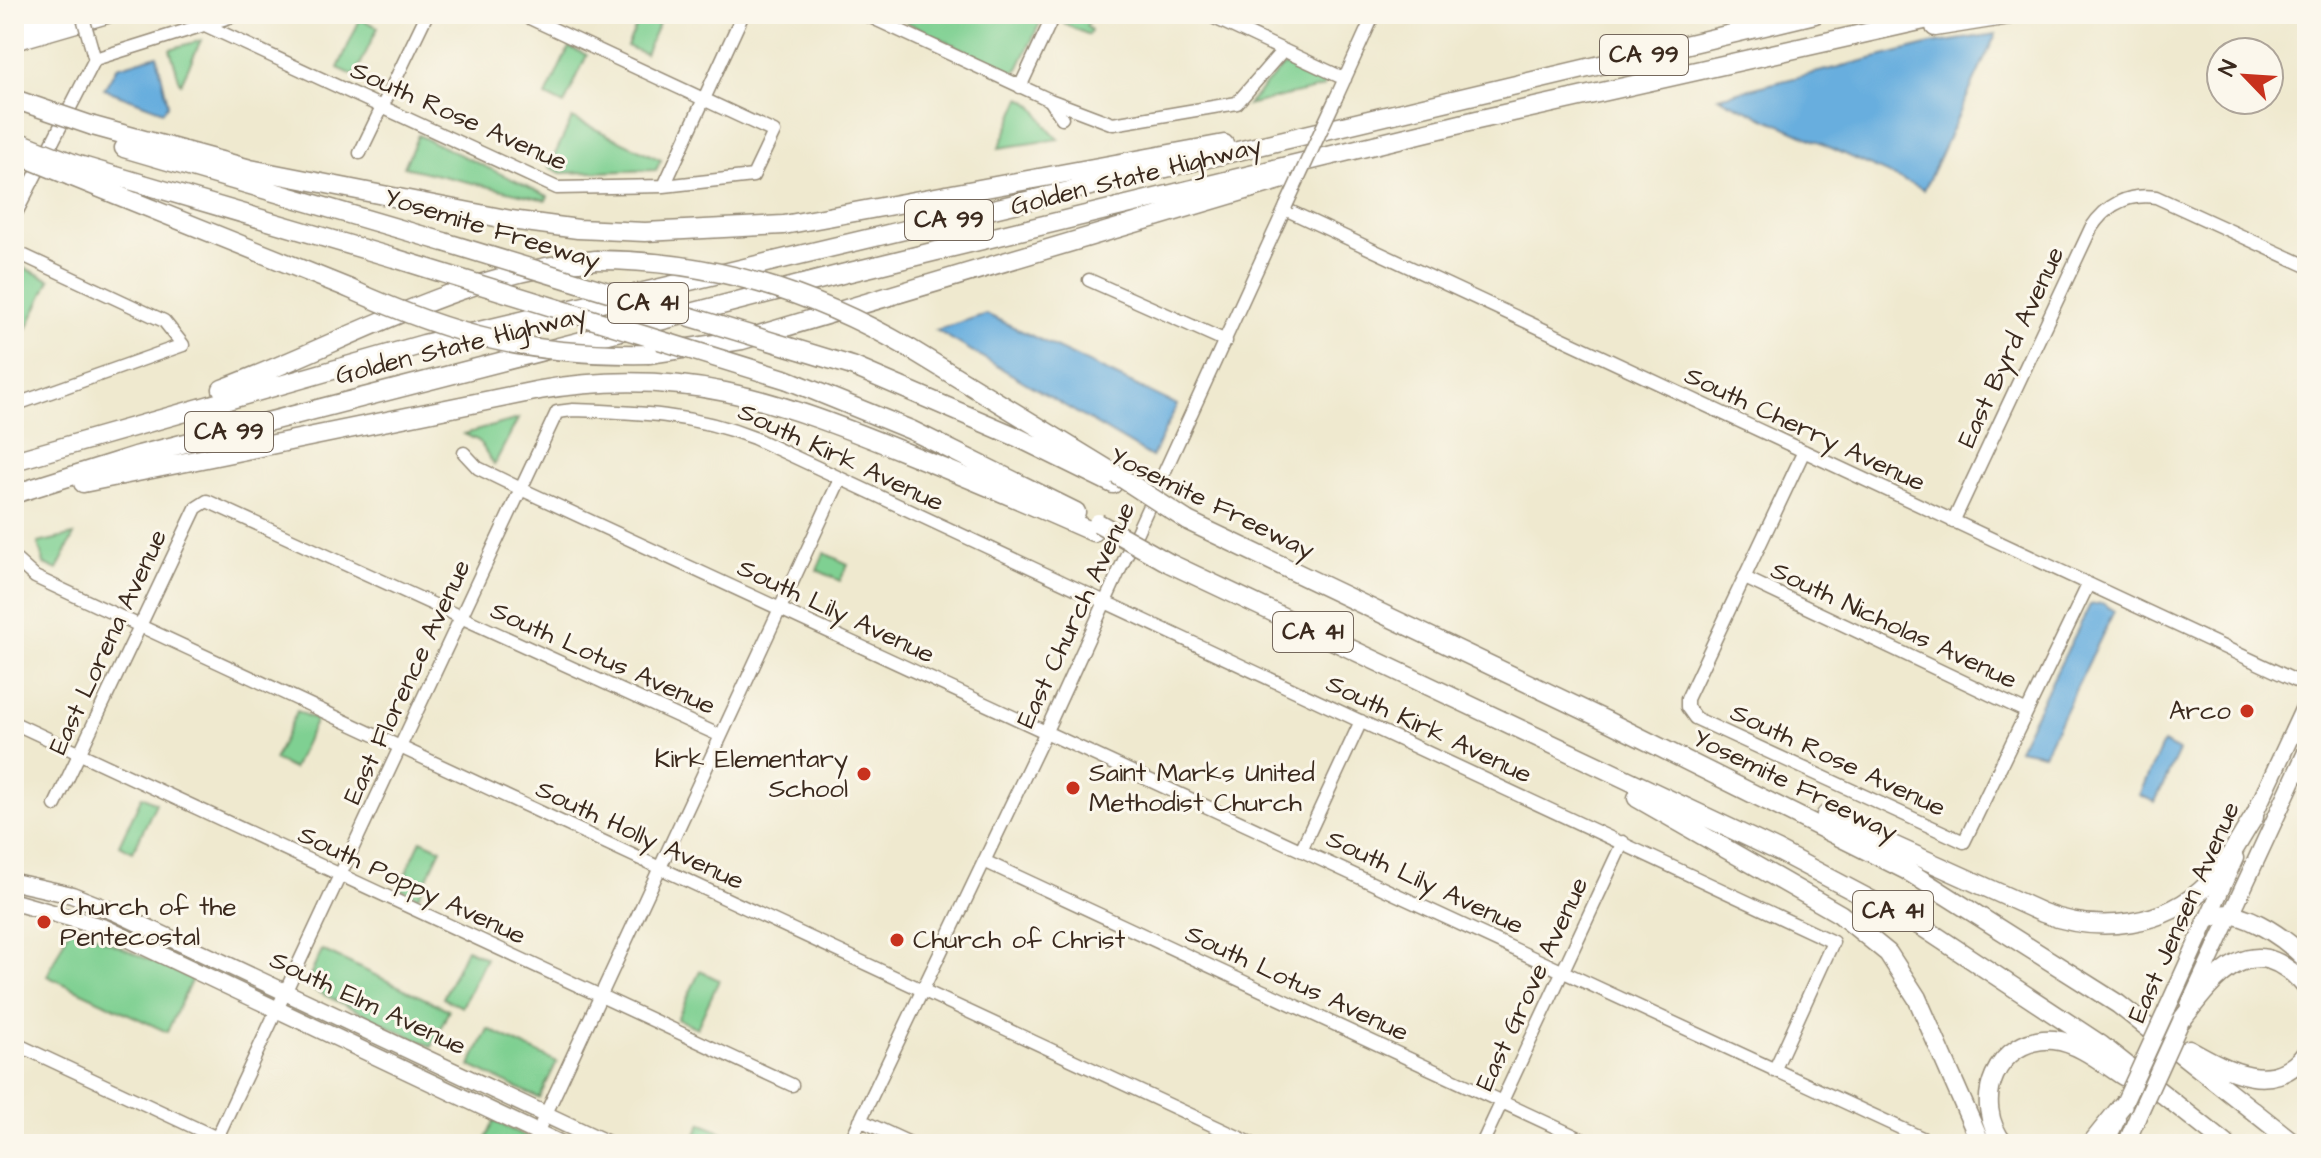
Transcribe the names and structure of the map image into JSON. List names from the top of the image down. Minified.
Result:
{"streets":{"highway":["CA 99","Golden State Highway","Yosemite Freeway","CA 41"],"main road":["East Jensen Avenue","South Elm Avenue"],"street":["South Rose Avenue","East Byrd Avenue","South Cherry Avenue","South Kirk Avenue","South Lily Avenue","East Church Avenue","South Nicholas Avenue","East Lorena Avenue","South Lotus Avenue","East Florence Avenue","South Holly Avenue","South Poppy Avenue","East Grove Avenue"]},"crossings":[["South Rose Avenue","South Nicholas Avenue"],["East Byrd Avenue","South Cherry Avenue"],["South Cherry Avenue","East Church Avenue"],["South Kirk Avenue","South Lily Avenue"],["South Kirk Avenue","East Church Avenue"],["South Kirk Avenue","East Florence Avenue"],["South Kirk Avenue","East Grove Avenue"],["South Lily Avenue","East Church Avenue"],["South Lily Avenue","East Florence Avenue"],["South Lily Avenue","East Grove Avenue"],["East Church Avenue","South Lotus Avenue"],["East Church Avenue","South Holly Avenue"],["East Lorena Avenue","South Lotus Avenue"],["East Lorena Avenue","South Holly Avenue"],["East Lorena Avenue","South Poppy Avenue"],["South Lotus Avenue","East Florence Avenue"],["South Lotus Avenue","East Grove Avenue"],["East Florence Avenue","South Holly Avenue"],["East Florence Avenue","South Poppy Avenue"],["East Florence Avenue","South Elm Avenue"]],"places":["Arco","Kirk Elementary School","Saint Marks United Methodist Church","Church of the Pentecostal","Church of Christ"],"north":"top left"}
